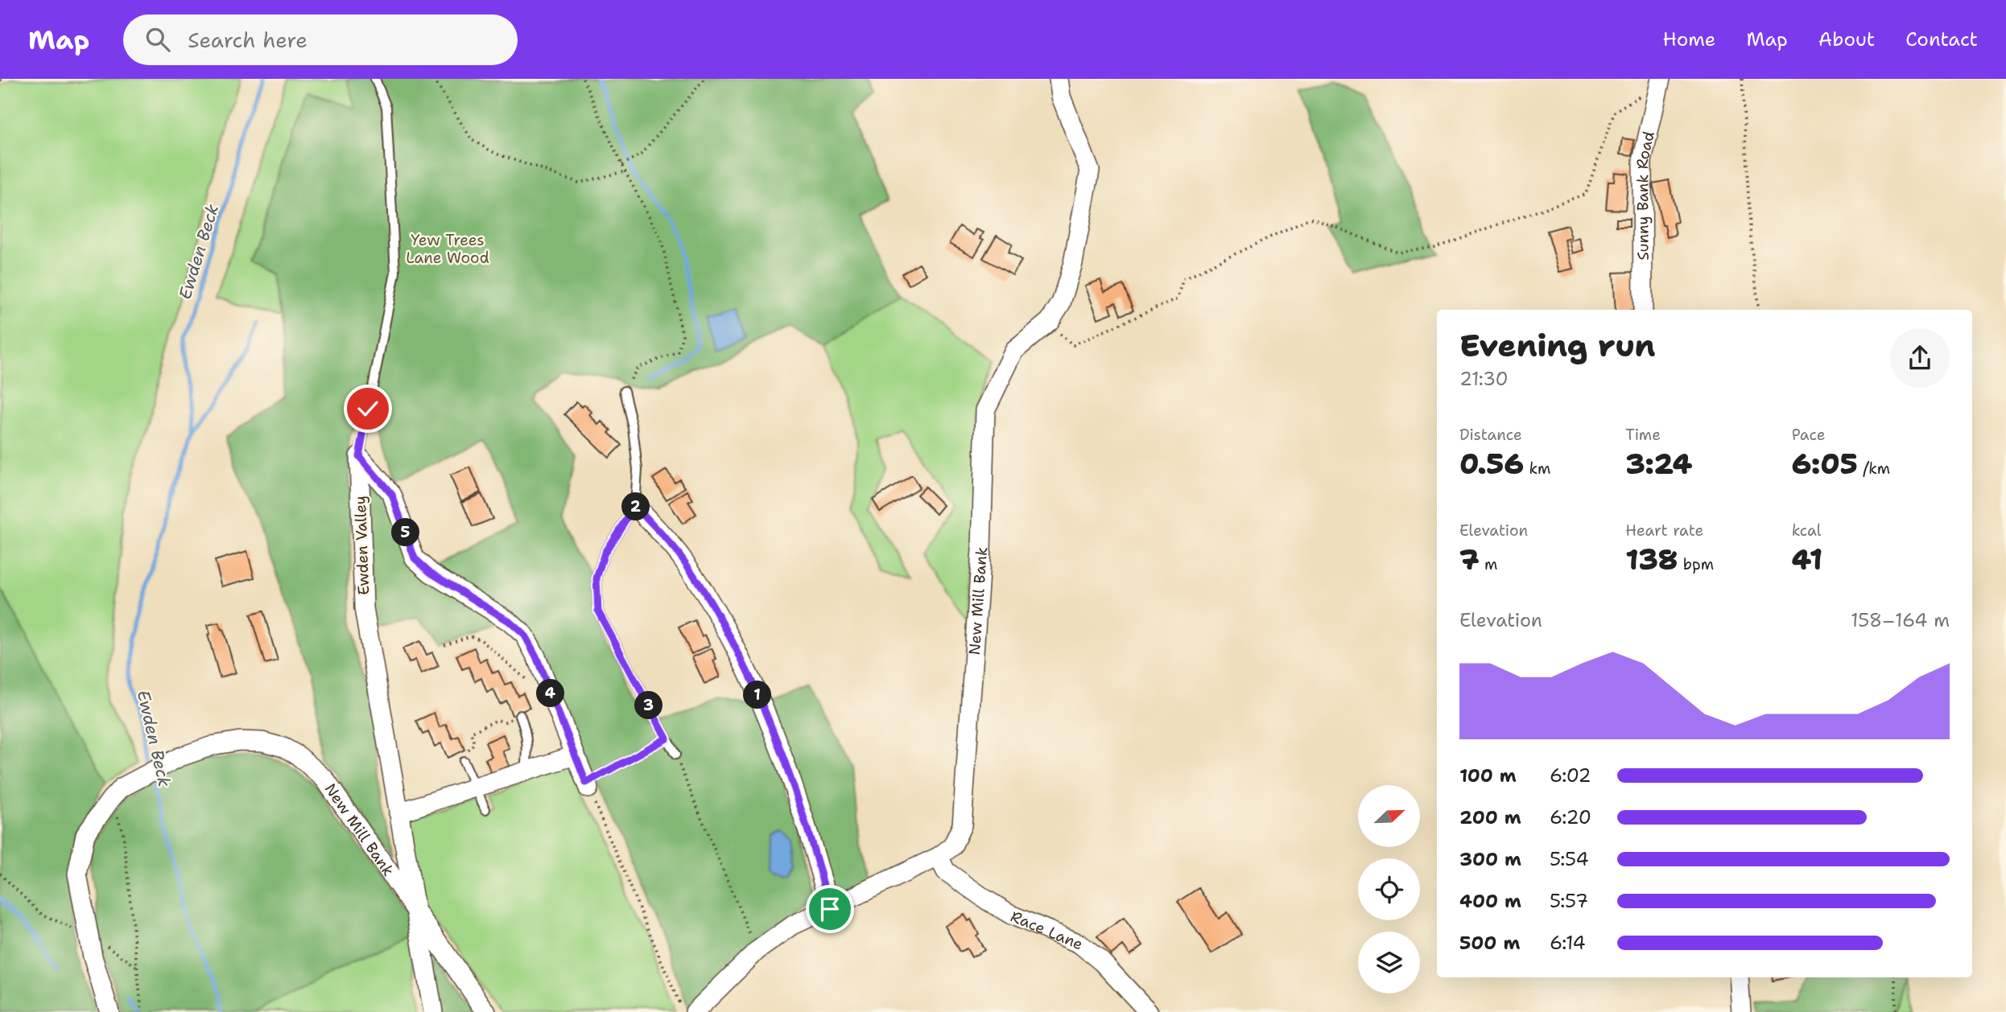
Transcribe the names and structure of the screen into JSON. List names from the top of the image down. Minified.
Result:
{"streets":{"street":["Sunny Bank Road","Ewden Valley","New Mill Bank","Race Lane"]},"crossings":[["Ewden Valley","New Mill Bank"],["New Mill Bank","Race Lane"]],"water":["Ewden Beck"],"parks":["Yew Trees Lane Wood"],"north":"top right","page":{"header":"Map","search":"Search here","nav":["Home","Map","About","Contact"],"heading":["Evening run","21:30"],"stats":[["Distance","0.56 km"],["Time","3:24"],["Pace","6:05 /km"],["Elevation","7 m"],["Heart rate","138 bpm"],["kcal","41"]],"pins":["2","5","4","1","3"],"chart":["Elevation","158–164 m"],"list":[{"name":"100 m","note":"6:02"},{"name":"200 m","note":"6:20"},{"name":"300 m","note":"5:54"},{"name":"400 m","note":"5:57"},{"name":"500 m","note":"6:14"}]}}
